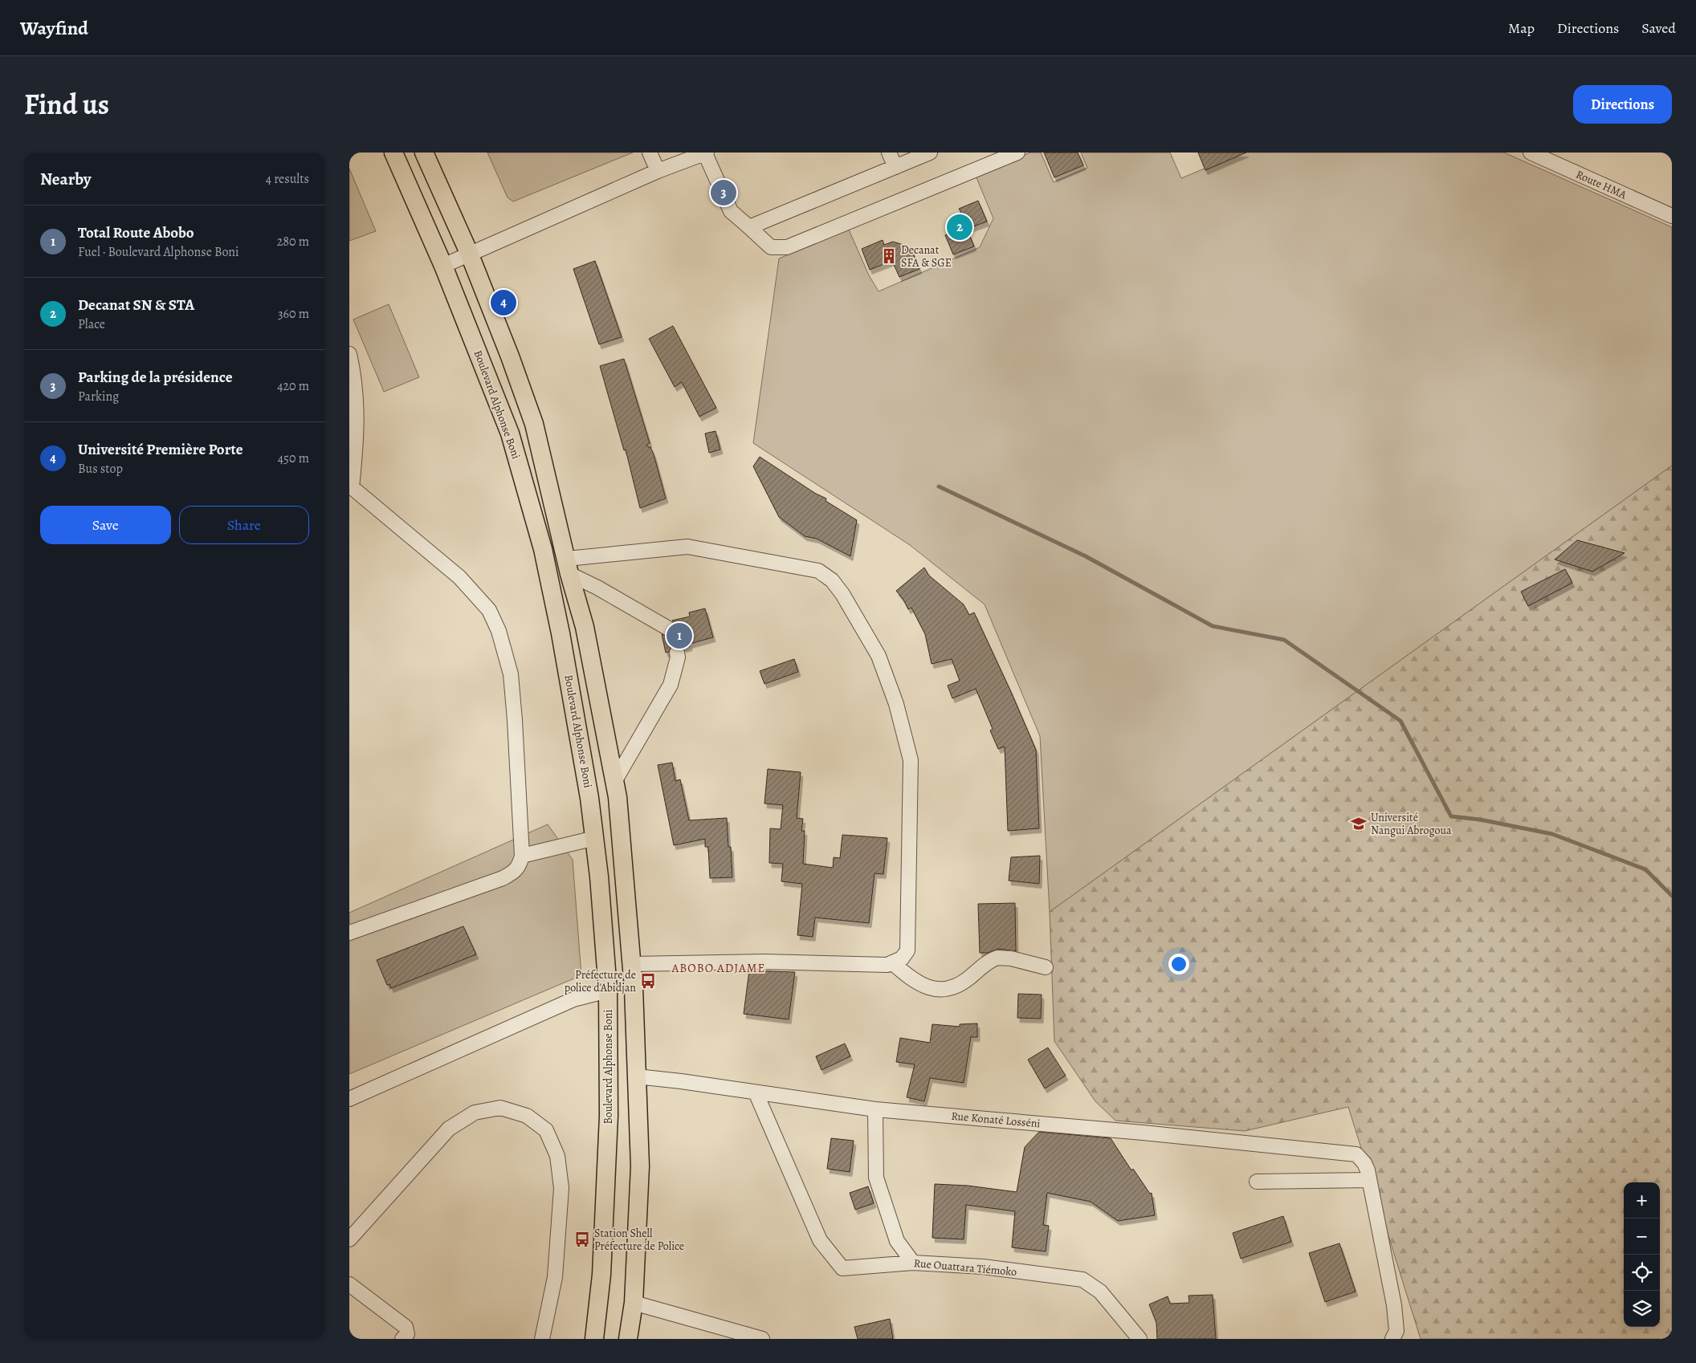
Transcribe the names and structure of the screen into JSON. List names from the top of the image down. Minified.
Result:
{"streets":{"main road":["Boulevard Alphonse Boni"],"street":["Route HMA","Rue Konaté Losséni","Rue Ouattara Tiémoko"]},"crossings":[["Rue Konaté Losséni","Rue Ouattara Tiémoko"]],"districts":["ABOBO ADJAME"],"places":{"building":["Decanat SFA & SGE"],"school or university":["Université Nangui Abrogoua"],"bus stop":["Préfecture de police d'Abidjan","Station Shell Préfecture de Police"]},"page":{"header":"Wayfind","nav":["Map","Directions","Saved"],"title":"Find us","buttons":["Directions",["Save","Share"]],"heading":["Nearby","4 results"],"pins":["3","2","4","1"],"list":[{"mark":"1","name":"Total Route Abobo","note":"Fuel · Boulevard Alphonse Boni","value":"280 m"},{"mark":"2","name":"Decanat SN & STA","note":"Place","value":"360 m"},{"mark":"3","name":"Parking de la présidence","note":"Parking","value":"420 m"},{"mark":"4","name":"Université Première Porte","note":"Bus stop","value":"450 m"}],"map_buttons":["+","−"]}}
